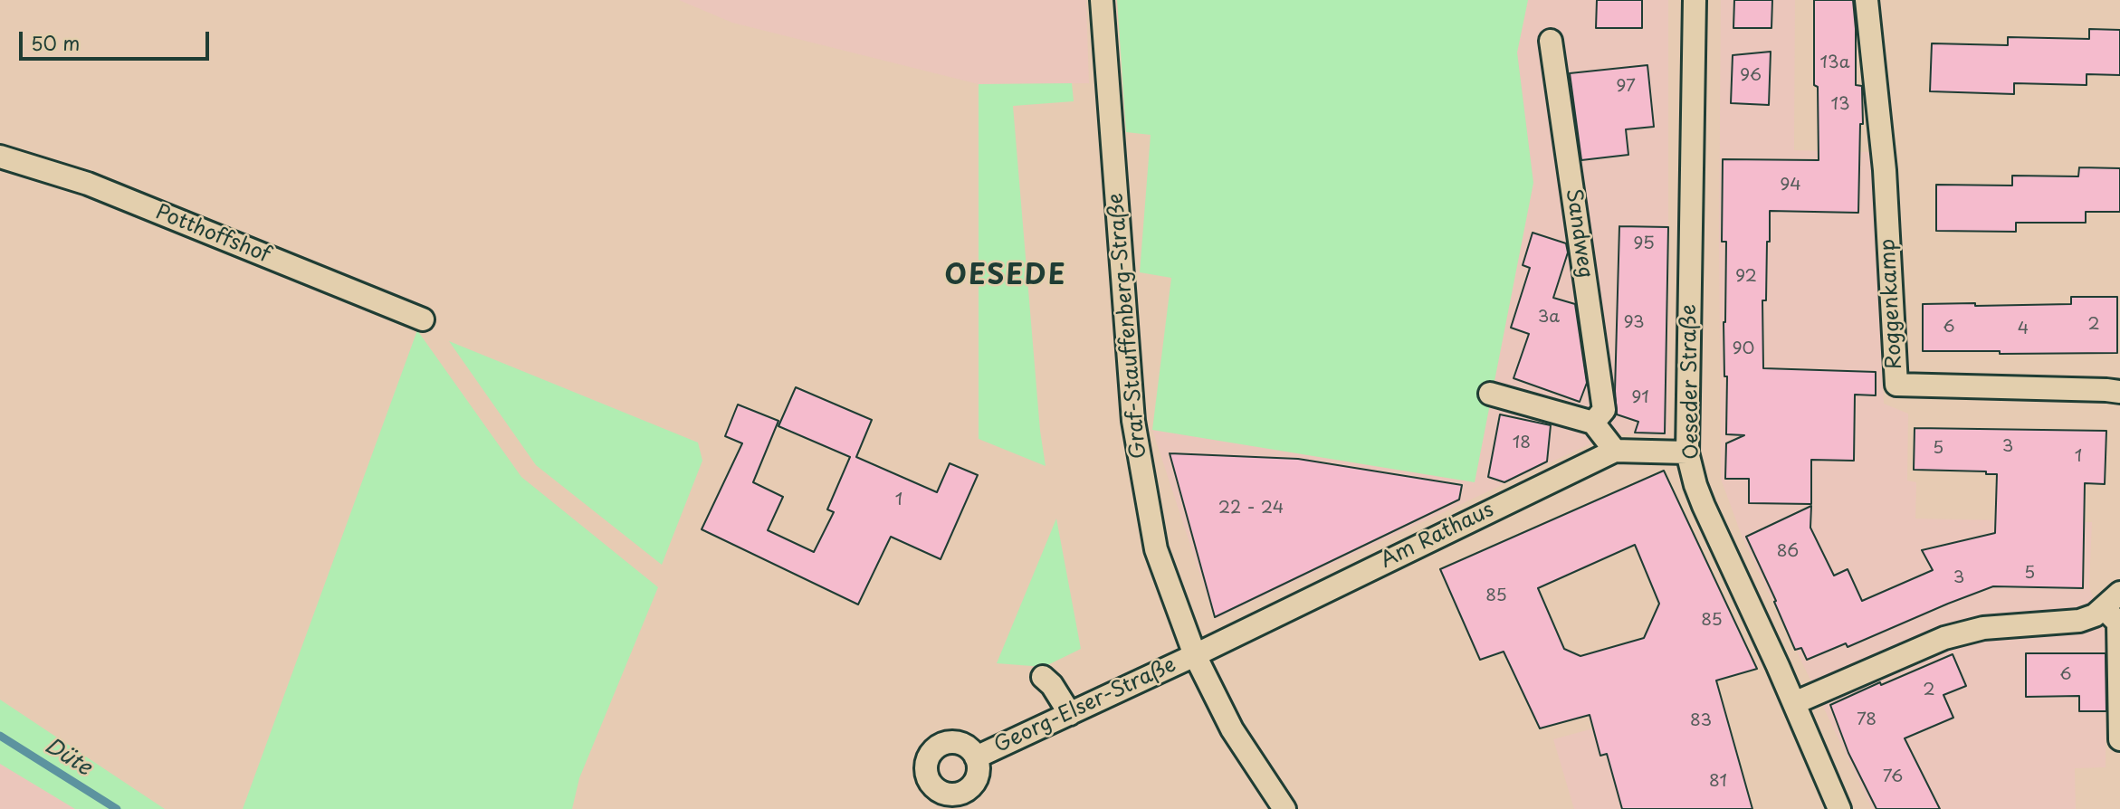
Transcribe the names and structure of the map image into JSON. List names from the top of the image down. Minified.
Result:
{"streets":{"street":["Sandweg","Potthoffshof","Roggenkamp","Graf-Stauffenberg-Straße","Oeseder Straße","Am Rathaus","Georg-Elser-Straße"]},"crossings":[["Graf-Stauffenberg-Straße","Am Rathaus"],["Graf-Stauffenberg-Straße","Georg-Elser-Straße"],["Oeseder Straße","Am Rathaus"],["Am Rathaus","Georg-Elser-Straße"]],"districts":["OESEDE"],"water":["Düte"],"house_numbers":["13a","96","97","13","94","95","92","3a","93","2","6","4","90","91","18","3","5","1","1","22 - 24","86","5","3","85","85","6","2","78","83","76","81"],"scale_bar":"50 m"}
